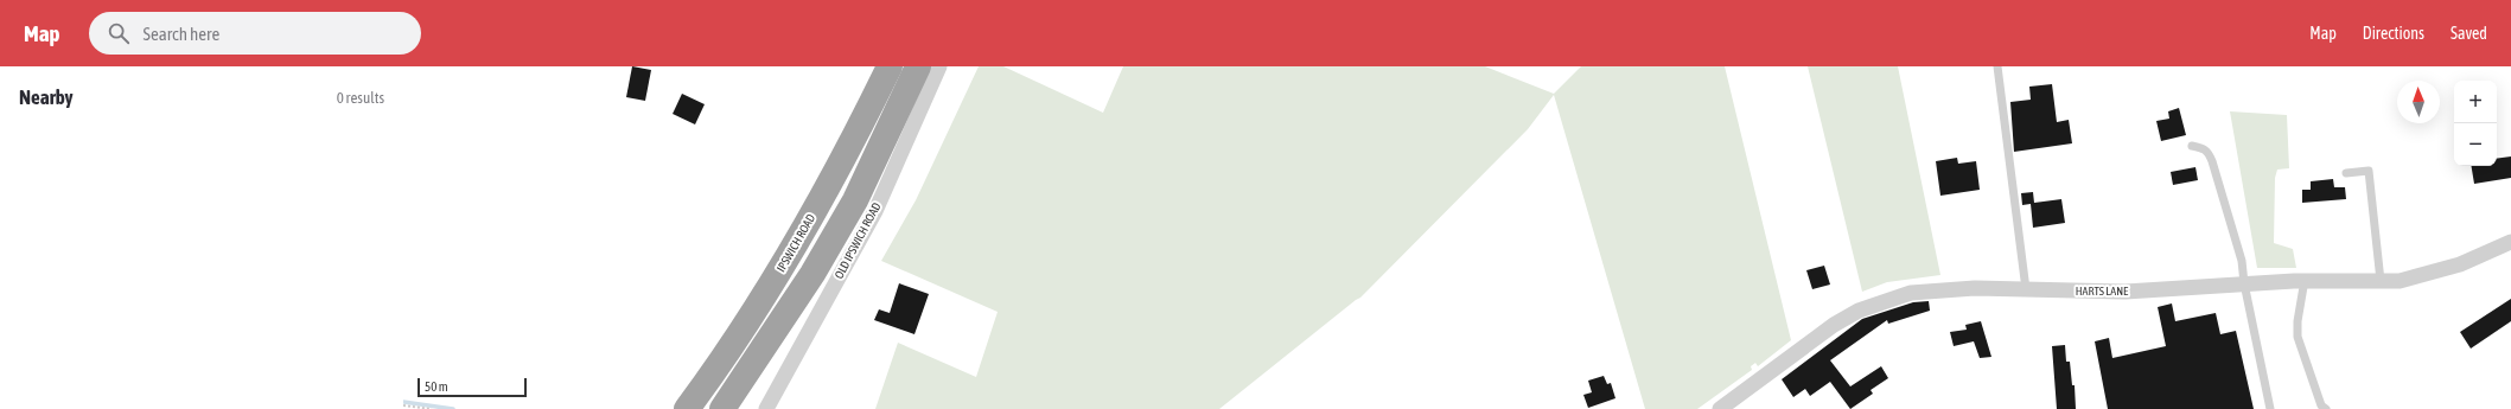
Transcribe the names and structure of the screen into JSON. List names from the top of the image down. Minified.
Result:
{"streets":{"highway":["IPSWICH ROAD"],"street":["OLD IPSWICH ROAD","HARTS LANE"]},"scale_bar":"50 m","north":"top","page":{"header":"Map","search":"Search here","nav":["Map","Directions","Saved"],"heading":["Nearby","0 results"],"map_buttons":["+","−"],"scale":"50 m"}}
